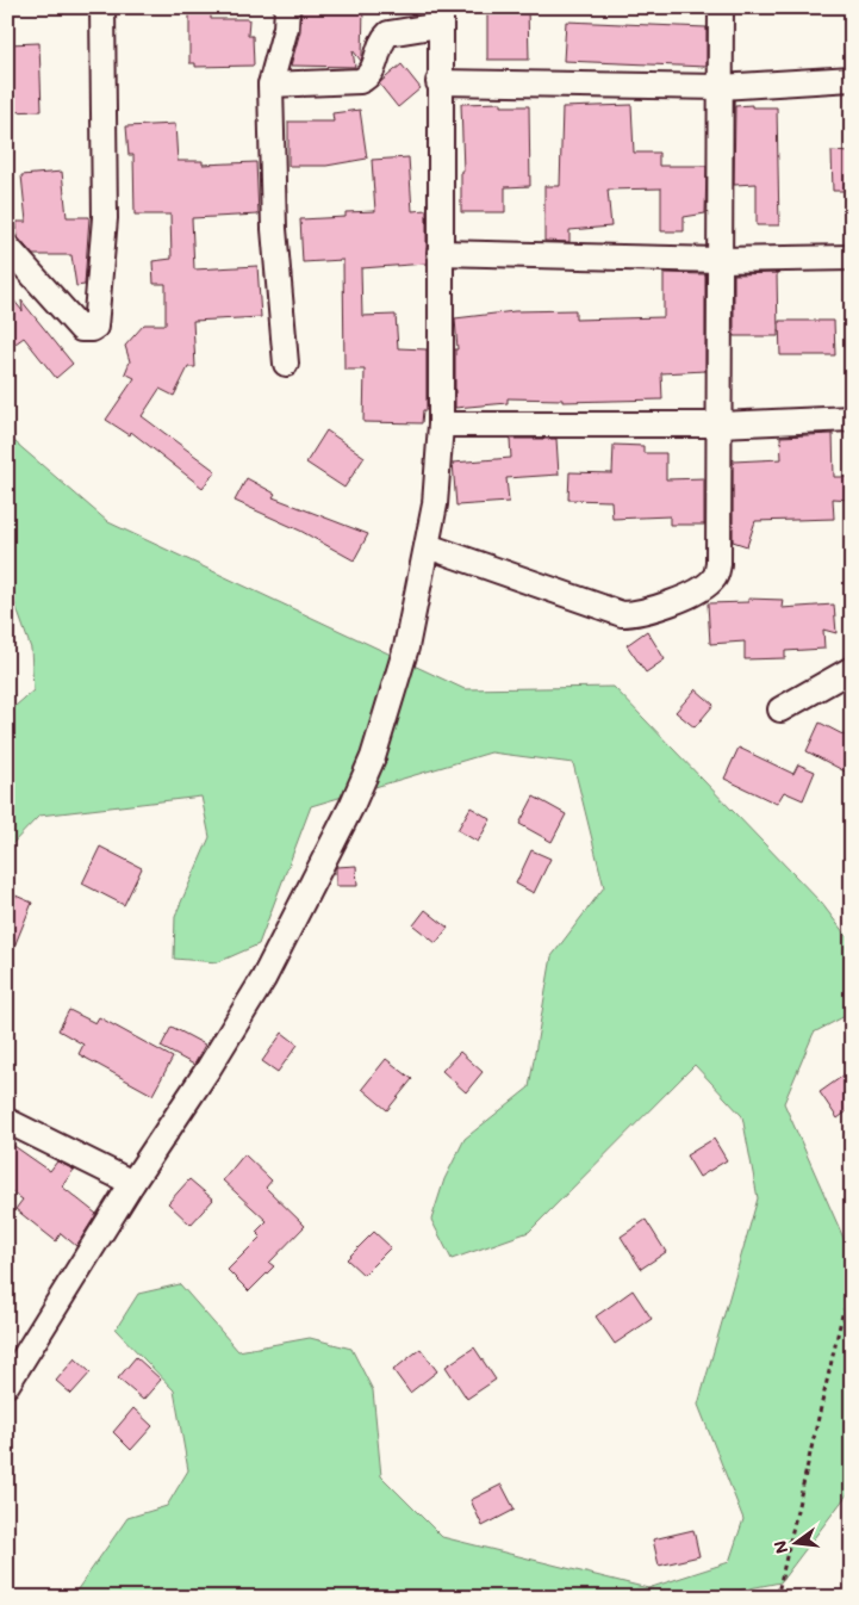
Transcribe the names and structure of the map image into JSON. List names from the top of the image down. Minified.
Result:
{"north":"left"}
